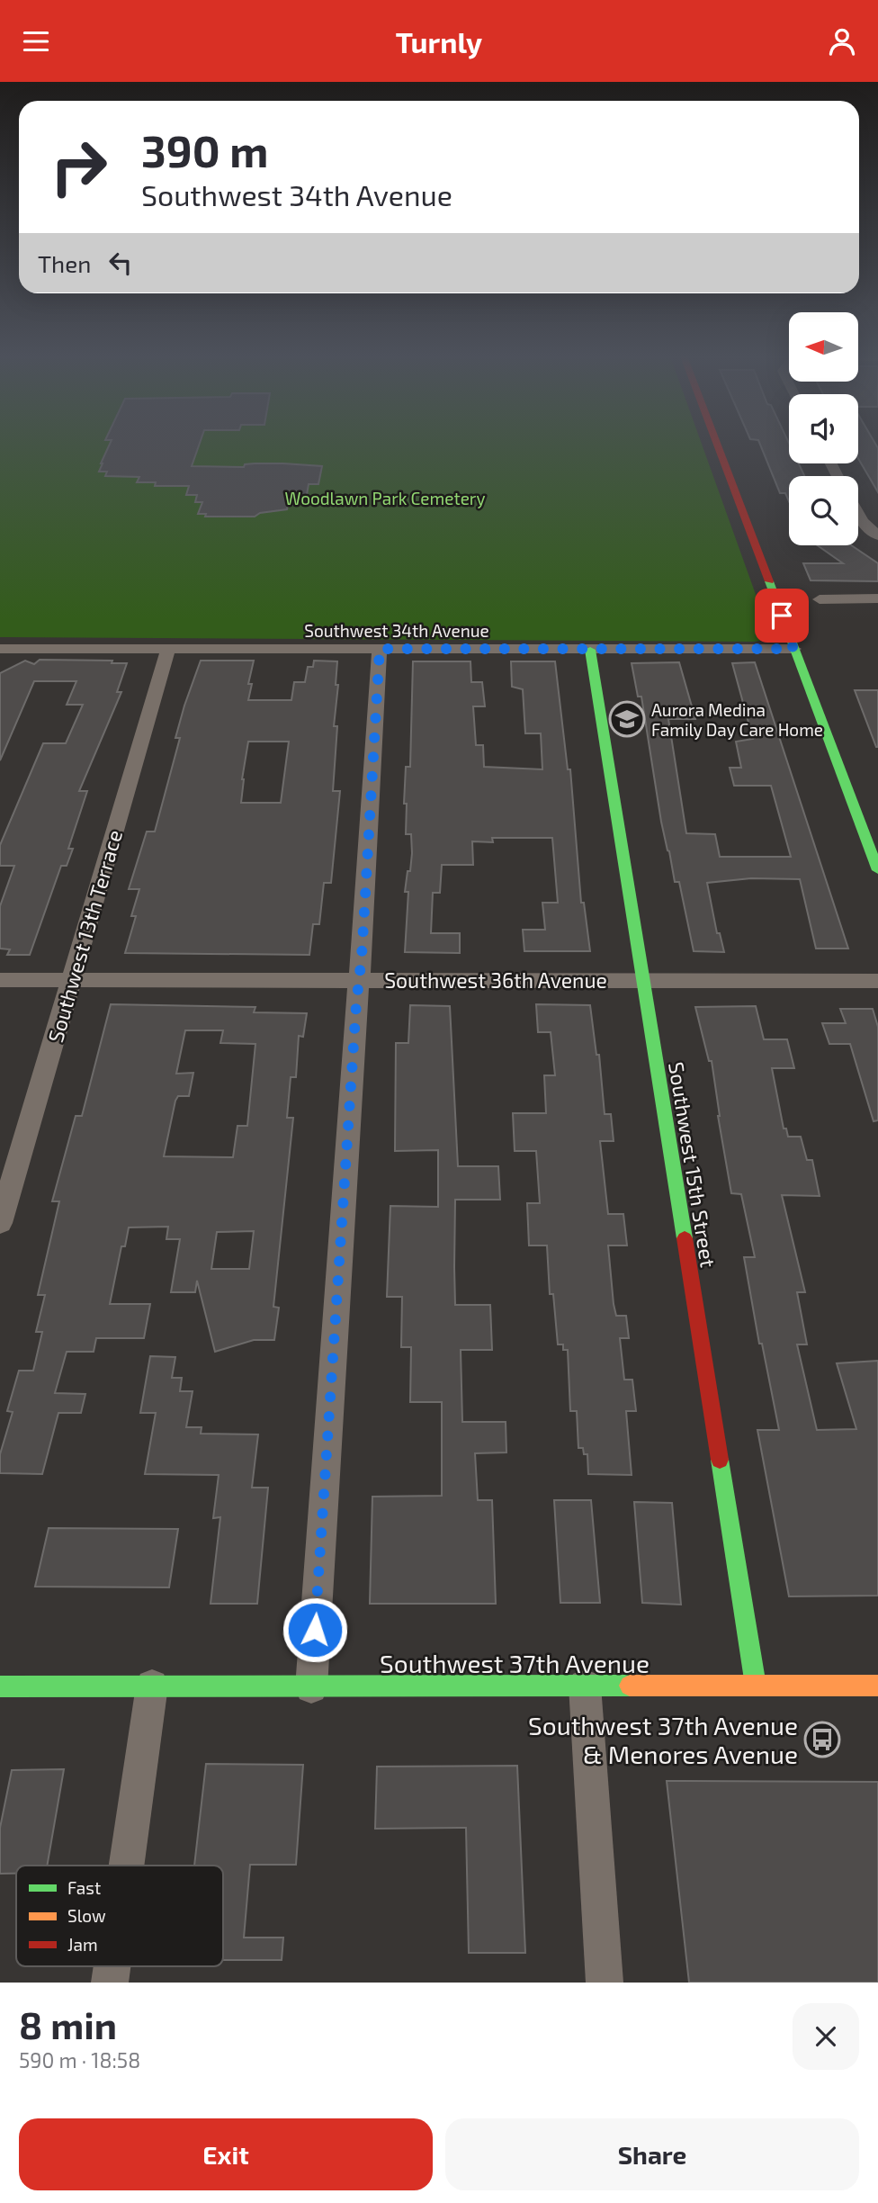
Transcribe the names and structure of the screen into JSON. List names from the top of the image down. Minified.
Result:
{"streets":{"street":["Southwest 34th Avenue","Southwest 13th Terrace","Southwest 36th Avenue","Southwest 15th Street","Southwest 37th Avenue"]},"crossings":[["Southwest 34th Avenue","Southwest 13th Terrace"],["Southwest 34th Avenue","Southwest 15th Street"],["Southwest 13th Terrace","Southwest 36th Avenue"],["Southwest 36th Avenue","Southwest 15th Street"],["Southwest 15th Street","Southwest 37th Avenue"]],"parks":["Woodlawn Park Cemetery"],"places":{"school or university":["Aurora Medina Family Day Care Home"],"bus stop":["Southwest 37th Avenue & Menores Avenue"]},"legend":["Fast","Slow","Jam"],"north":"left","page":{"header":"Turnly","turn":["390 m","Southwest 34th Avenue"],"then":"Then","heading":["8 min","590 m · 18:58"],"buttons":["Exit","Share"]}}
